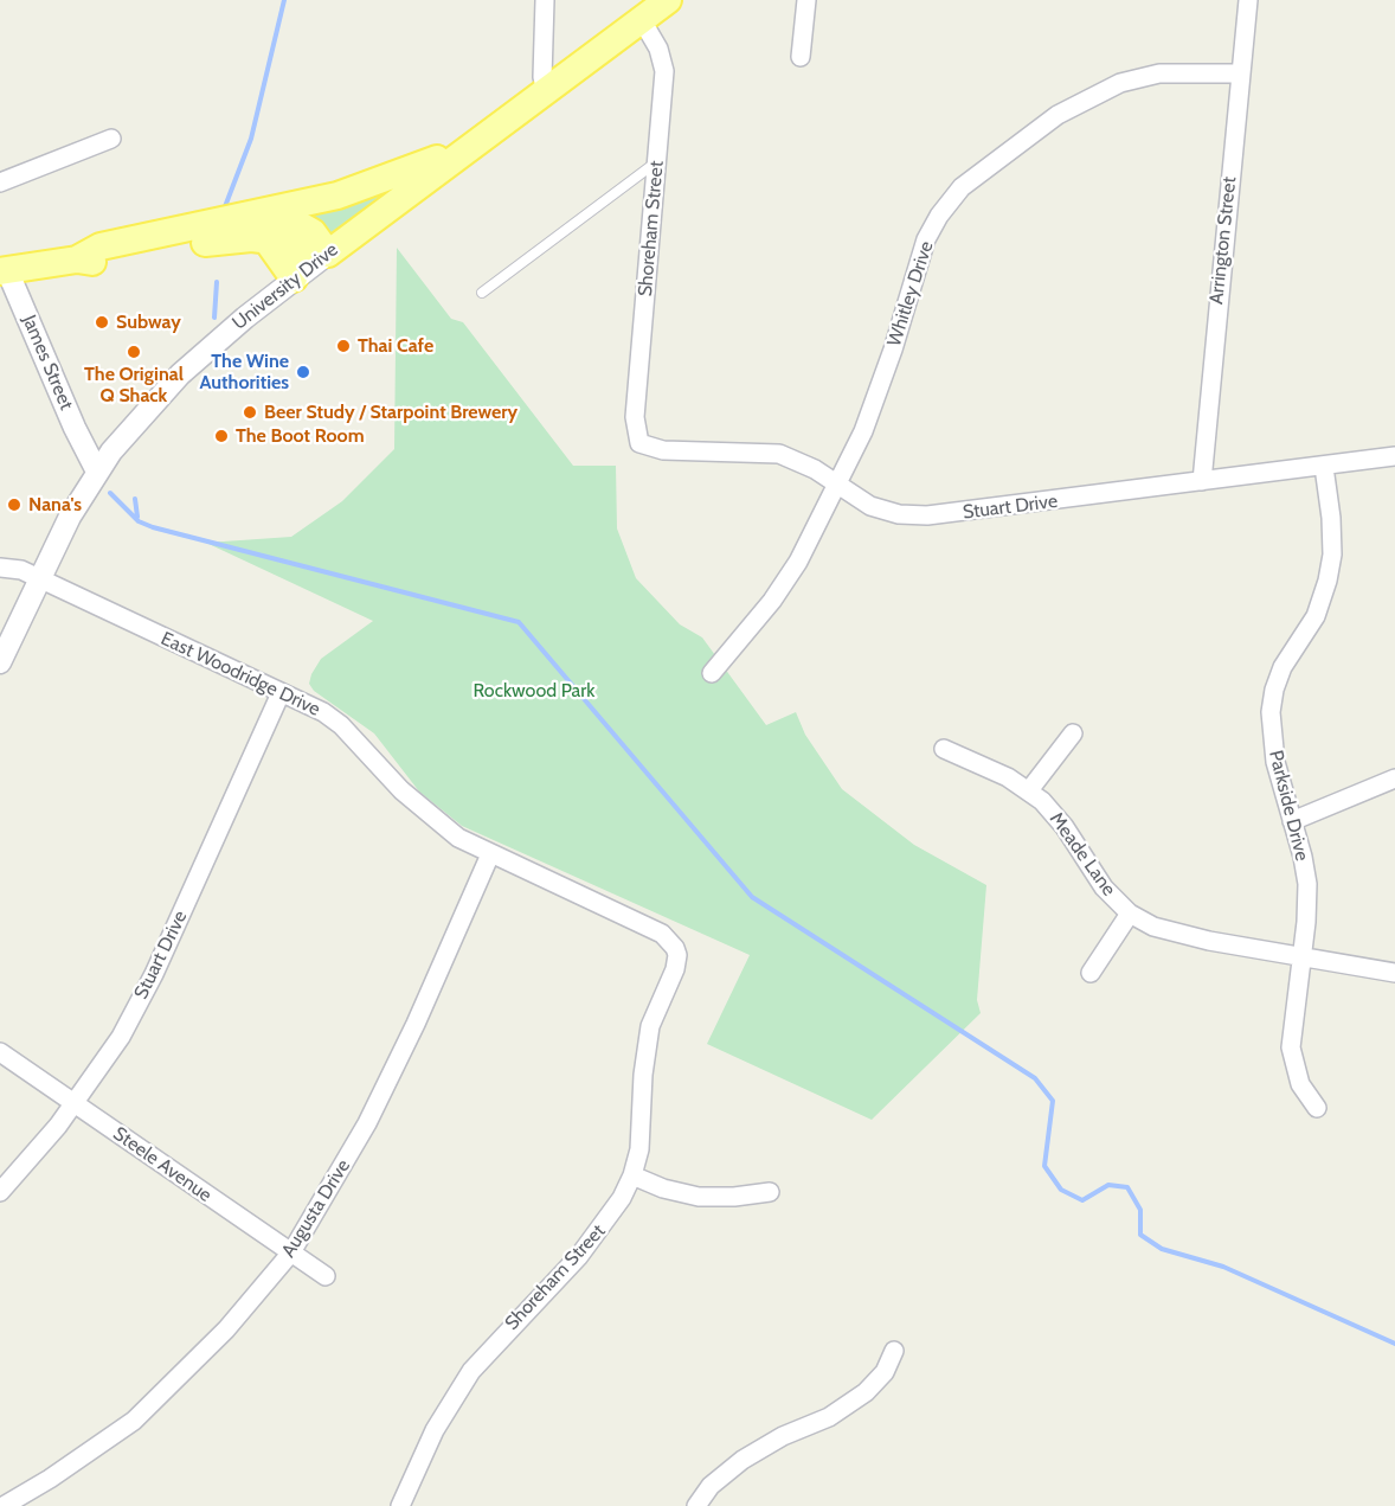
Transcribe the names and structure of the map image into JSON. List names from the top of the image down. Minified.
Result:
{"streets":{"main road":["University Drive"],"street":["Shoreham Street","Arrington Street","Whitley Drive","James Street","Stuart Drive","East Woodridge Drive","Parkside Drive","Meade Lane","Steele Avenue","Augusta Drive"]},"crossings":[["Shoreham Street","University Drive"],["Shoreham Street","Stuart Drive"],["Shoreham Street","East Woodridge Drive"],["Arrington Street","Whitley Drive"],["Arrington Street","Stuart Drive"],["University Drive","James Street"],["University Drive","East Woodridge Drive"],["Whitley Drive","Stuart Drive"],["Stuart Drive","East Woodridge Drive"],["Stuart Drive","Parkside Drive"],["Stuart Drive","Steele Avenue"],["East Woodridge Drive","Augusta Drive"],["Parkside Drive","Meade Lane"],["Steele Avenue","Augusta Drive"]],"parks":["Rockwood Park"],"places":["Subway","Thai Cafe","The Original Q Shack","The Wine Authorities","Beer Study / Starpoint Brewery","The Boot Room","Nana's"]}
